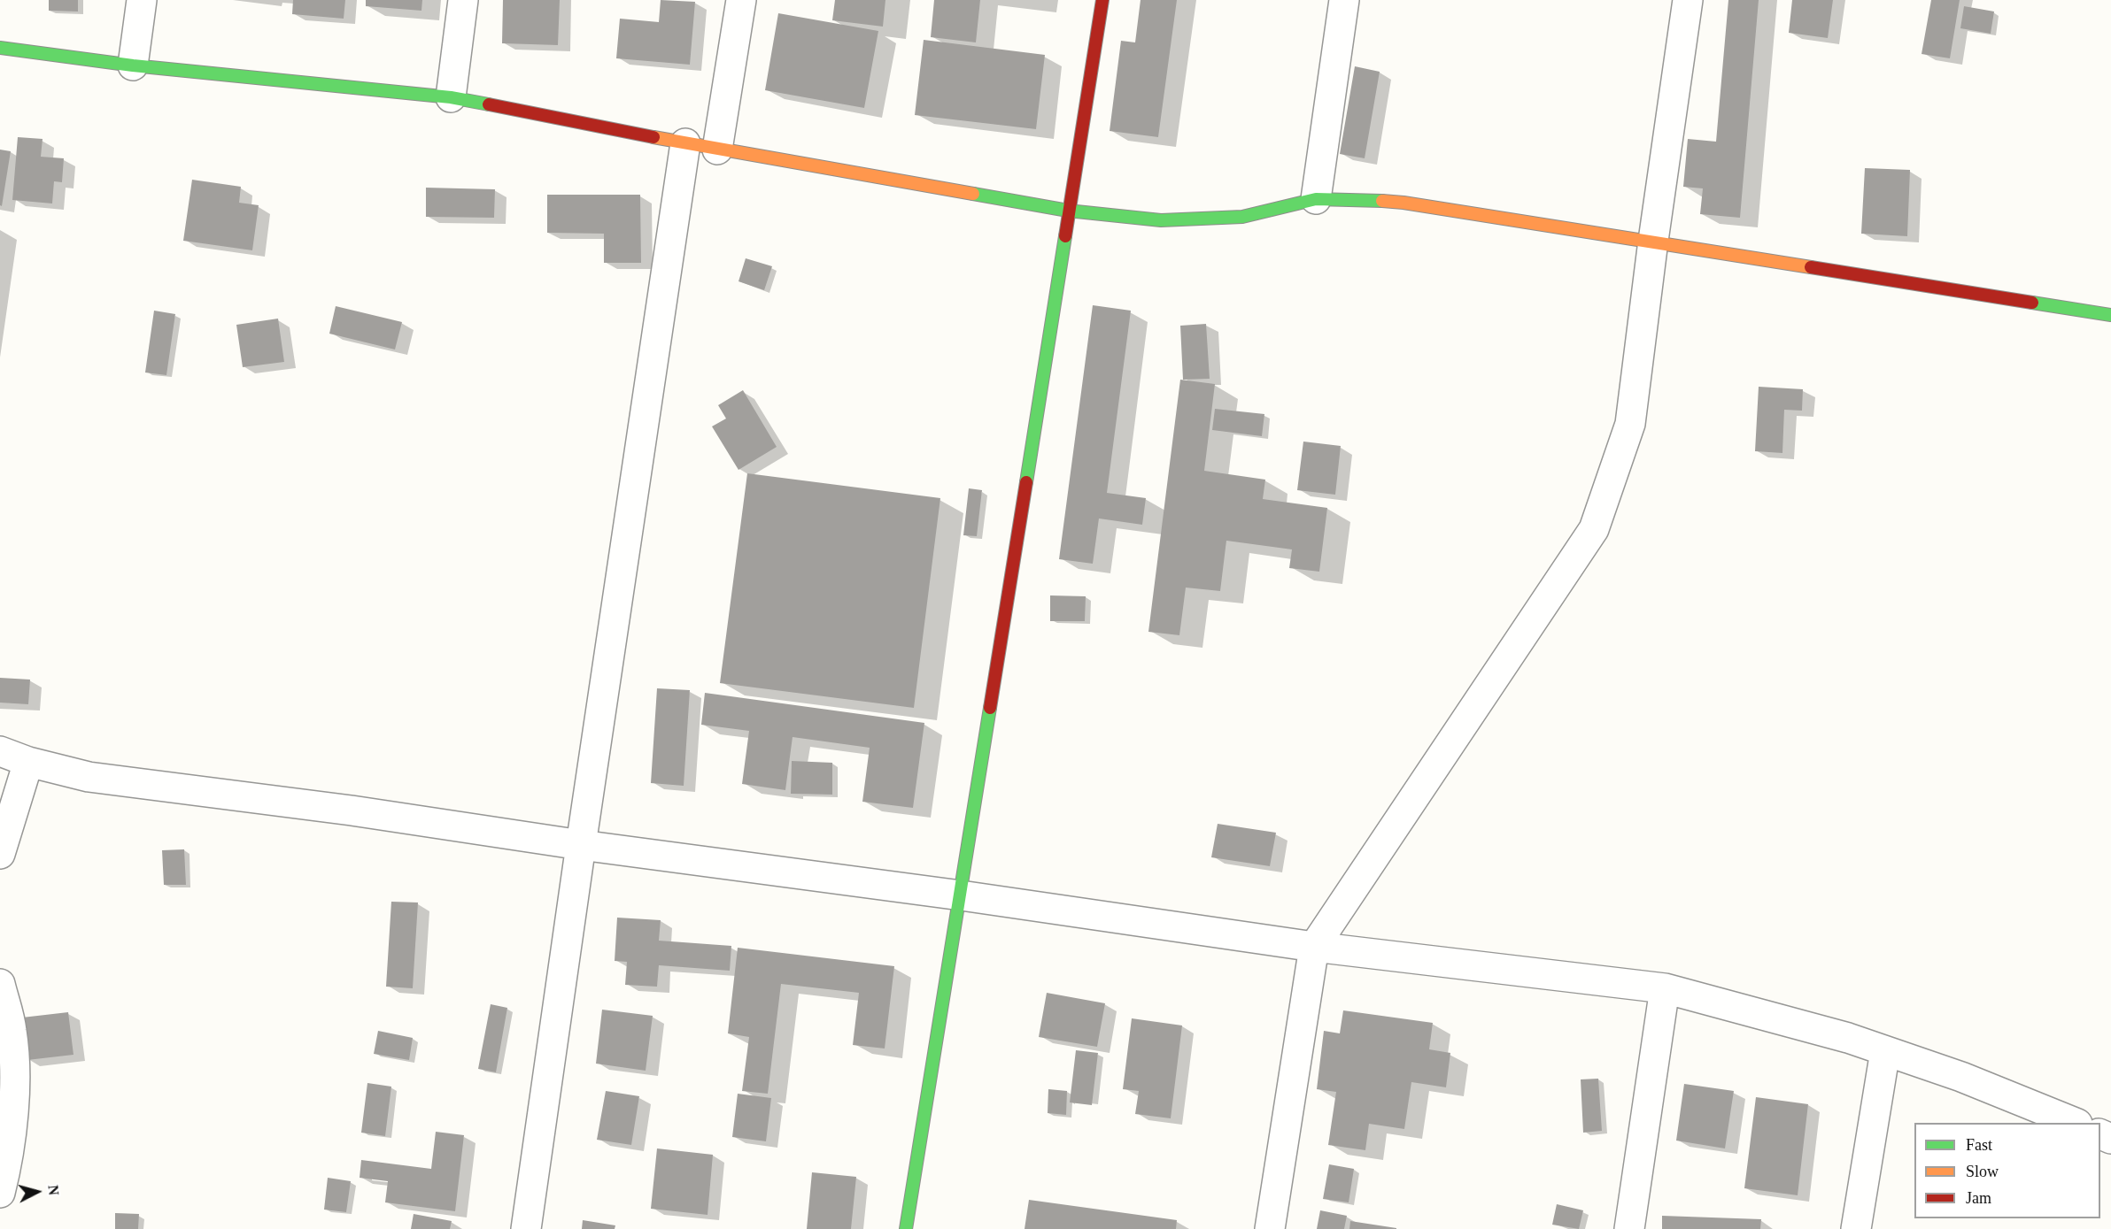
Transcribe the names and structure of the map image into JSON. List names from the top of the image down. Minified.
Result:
{"legend":["Fast","Slow","Jam"],"north":"right"}
